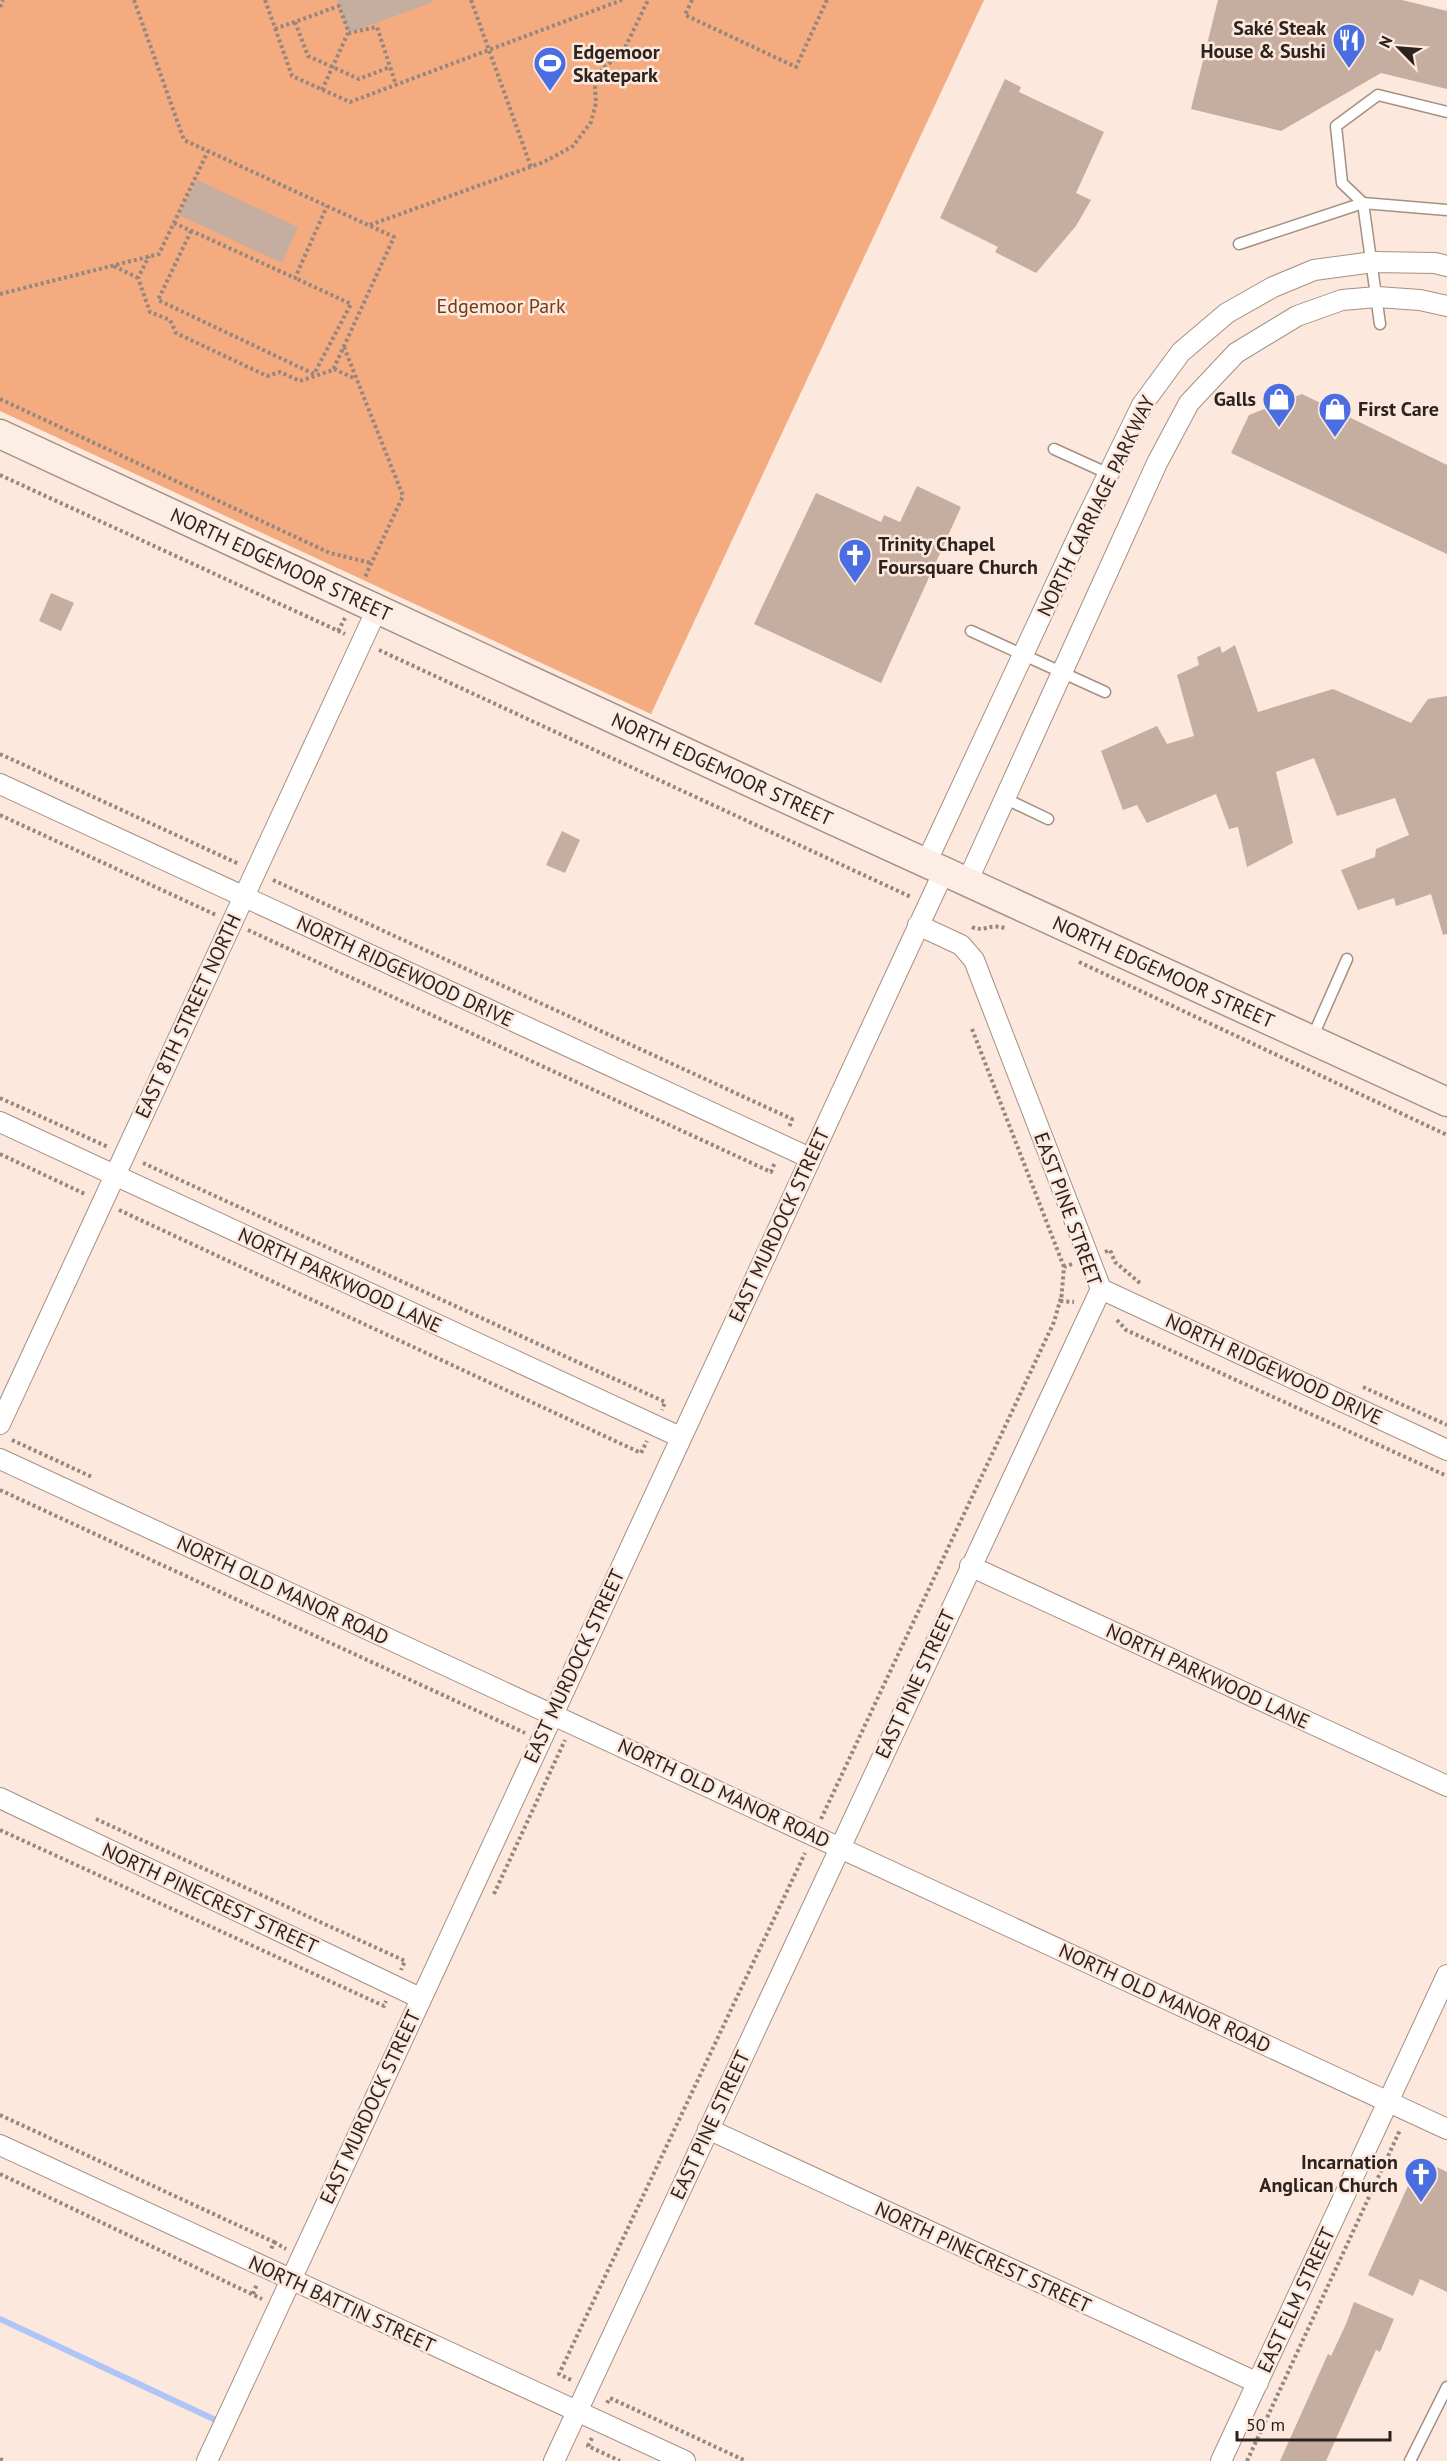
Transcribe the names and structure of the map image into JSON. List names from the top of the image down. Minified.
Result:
{"streets":{"street":["NORTH CARRIAGE PARKWAY","NORTH EDGEMOOR STREET","NORTH RIDGEWOOD DRIVE","EAST 8TH STREET NORTH","EAST PINE STREET","EAST MURDOCK STREET","NORTH PARKWOOD LANE","NORTH OLD MANOR ROAD","NORTH PINECREST STREET","EAST ELM STREET","NORTH BATTIN STREET"]},"crossings":[["NORTH CARRIAGE PARKWAY","NORTH EDGEMOOR STREET"],["NORTH CARRIAGE PARKWAY","EAST MURDOCK STREET"],["NORTH EDGEMOOR STREET","EAST 8TH STREET NORTH"],["NORTH EDGEMOOR STREET","EAST MURDOCK STREET"],["NORTH RIDGEWOOD DRIVE","EAST 8TH STREET NORTH"],["NORTH RIDGEWOOD DRIVE","EAST PINE STREET"],["NORTH RIDGEWOOD DRIVE","EAST MURDOCK STREET"],["EAST 8TH STREET NORTH","NORTH PARKWOOD LANE"],["EAST PINE STREET","EAST MURDOCK STREET"],["EAST PINE STREET","NORTH PARKWOOD LANE"],["EAST PINE STREET","NORTH OLD MANOR ROAD"],["EAST PINE STREET","NORTH PINECREST STREET"],["EAST PINE STREET","NORTH BATTIN STREET"],["EAST MURDOCK STREET","NORTH PARKWOOD LANE"],["EAST MURDOCK STREET","NORTH OLD MANOR ROAD"],["EAST MURDOCK STREET","NORTH PINECREST STREET"],["EAST MURDOCK STREET","NORTH BATTIN STREET"],["NORTH OLD MANOR ROAD","EAST ELM STREET"],["NORTH PINECREST STREET","EAST ELM STREET"]],"parks":["Edgemoor Park"],"places":{"restaurant":["Saké Steak House & Sushi"],"sports":["Edgemoor Skatepark"],"shop":["Galls","First Care"],"church":["Trinity Chapel Foursquare Church","Incarnation Anglican Church"]},"scale_bar":"50 m","north":"top left"}
